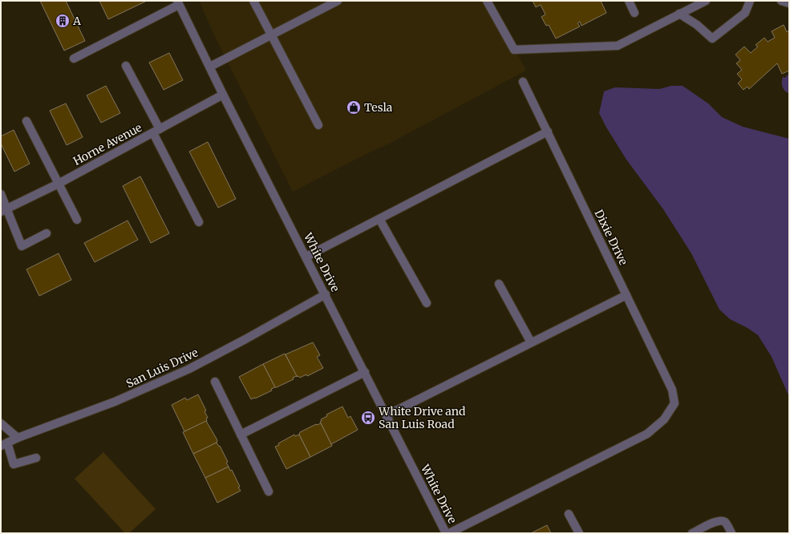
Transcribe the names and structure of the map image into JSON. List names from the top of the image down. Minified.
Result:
{"streets":{"street":["Horne Avenue","Dixie Drive","White Drive","San Luis Drive"]},"crossings":[["Horne Avenue","White Drive"],["White Drive","San Luis Drive"]],"places":{"building":["A"],"shop":["Tesla"],"bus stop":["White Drive and San Luis Road"]}}
